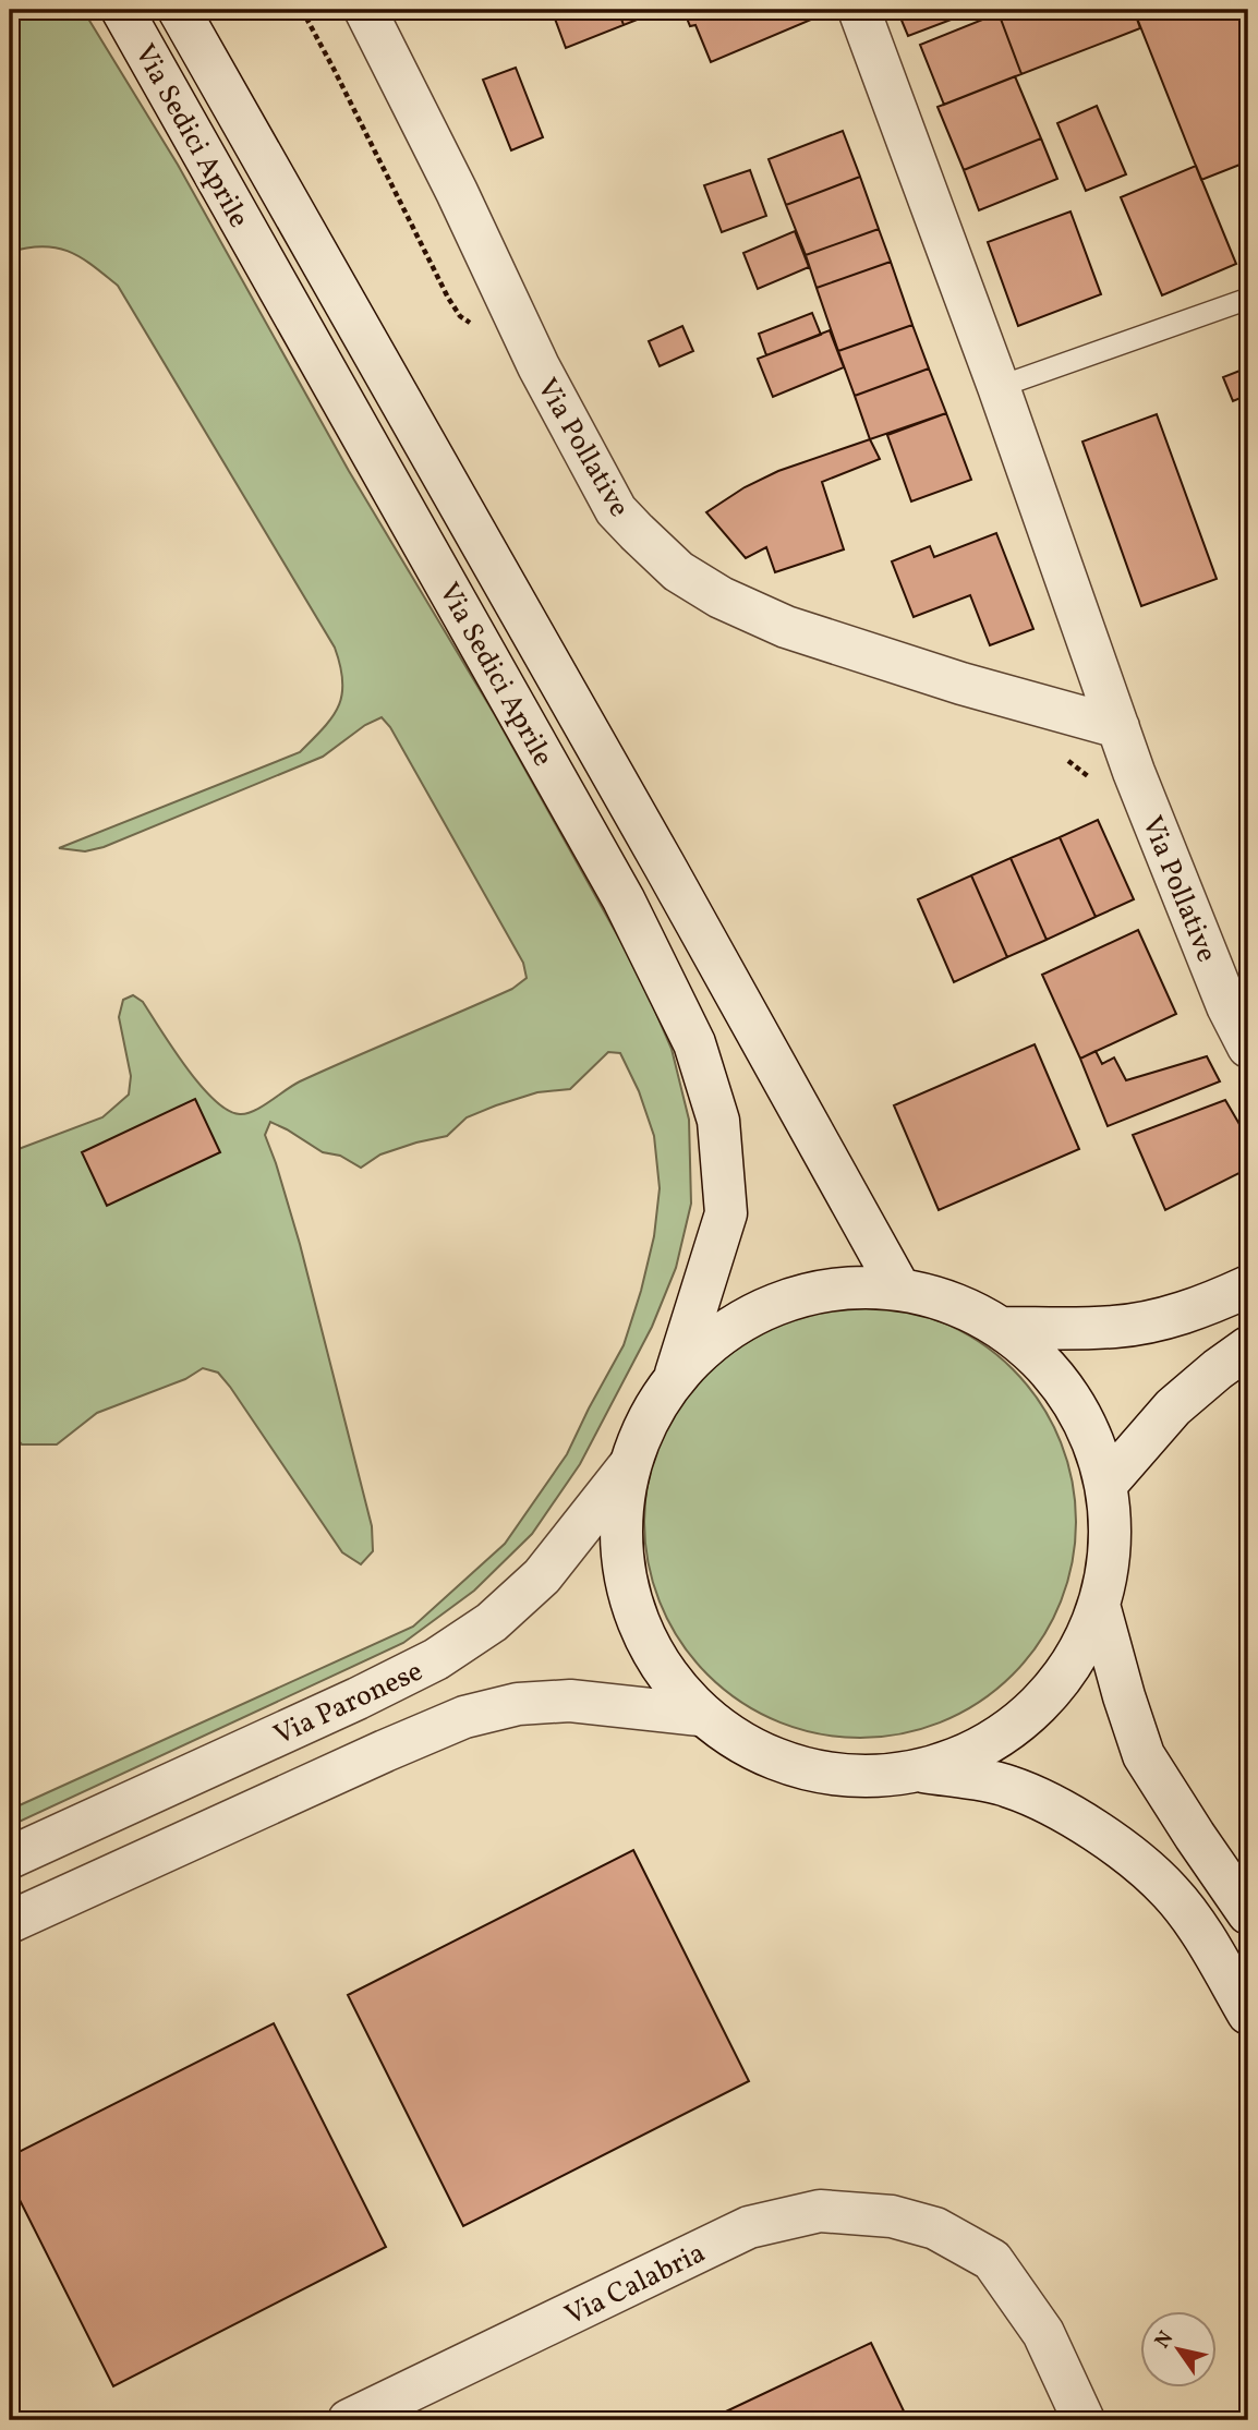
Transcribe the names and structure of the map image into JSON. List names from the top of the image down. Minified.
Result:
{"streets":{"main road":["Via Sedici Aprile","Via Pollative","Via Paronese","Via Calabria"]},"crossings":[["Via Sedici Aprile","Via Paronese"]],"north":"top left"}
